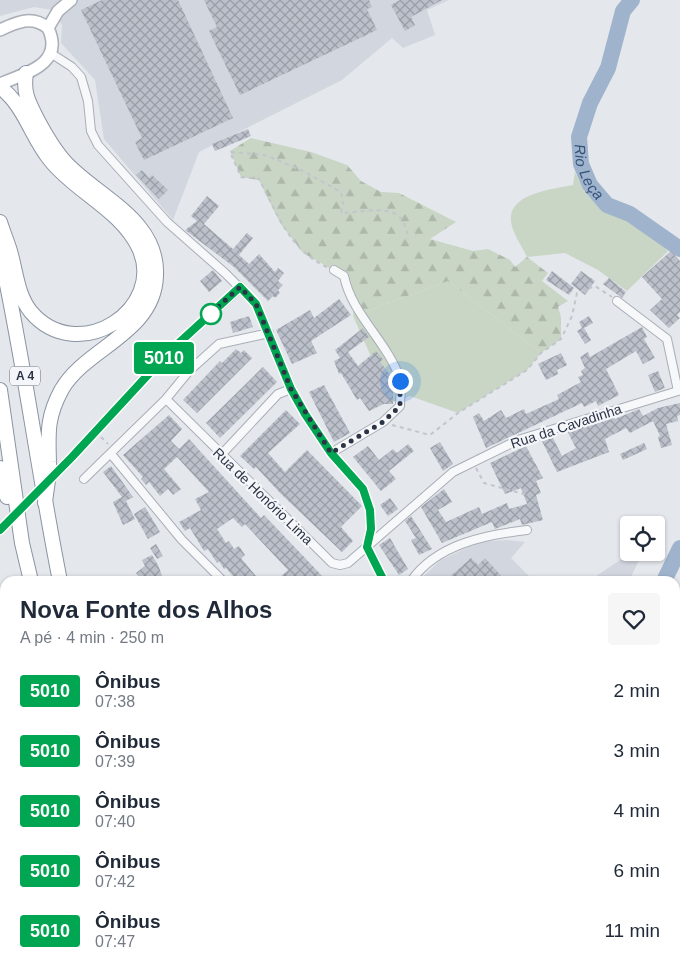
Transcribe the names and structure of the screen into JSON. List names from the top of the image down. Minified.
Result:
{"streets":{"highway":["A 4"],"street":["Rua da Cavadinha","Rua de Honório Lima"]},"crossings":[["Rua da Cavadinha","Rua de Honório Lima"]],"water":["Rio Leça"],"lines":["bus line 5010"],"page":{"on_map":"5010","heading":["Nova Fonte dos Alhos","A pé · 4 min · 250 m"],"list":[{"mark":"5010","name":"Ônibus","note":"07:38","value":"2 min"},{"mark":"5010","name":"Ônibus","note":"07:39","value":"3 min"},{"mark":"5010","name":"Ônibus","note":"07:40","value":"4 min"},{"mark":"5010","name":"Ônibus","note":"07:42","value":"6 min"},{"mark":"5010","name":"Ônibus","note":"07:47","value":"11 min"}]}}
